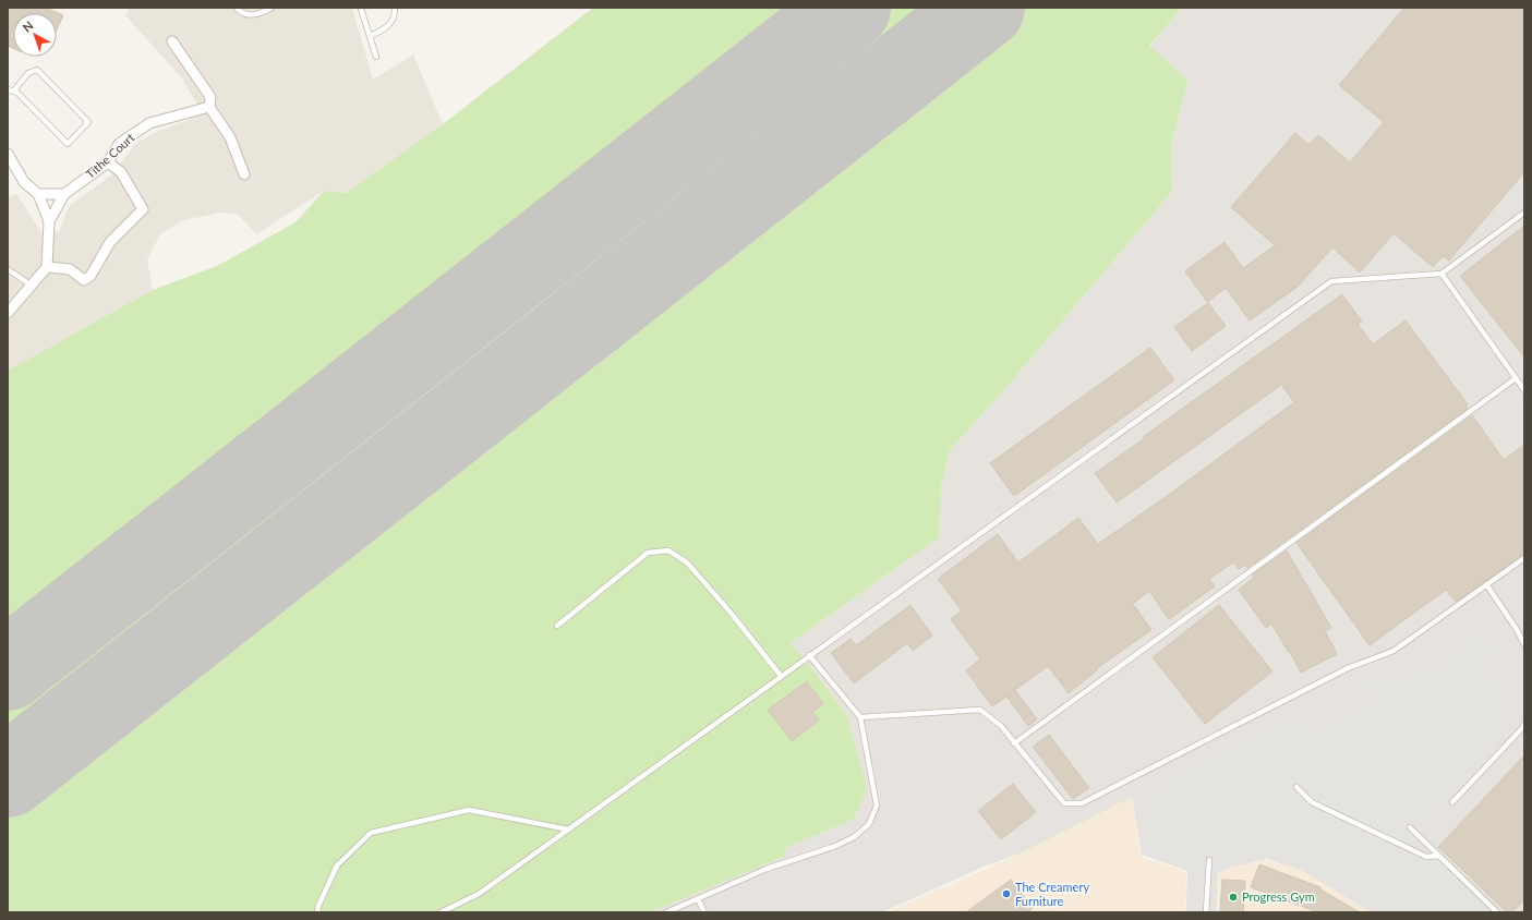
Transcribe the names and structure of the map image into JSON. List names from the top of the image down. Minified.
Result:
{"streets":{"street":["Tithe Court"]},"places":["The Creamery Furniture","Progress Gym"],"north":"top left"}
